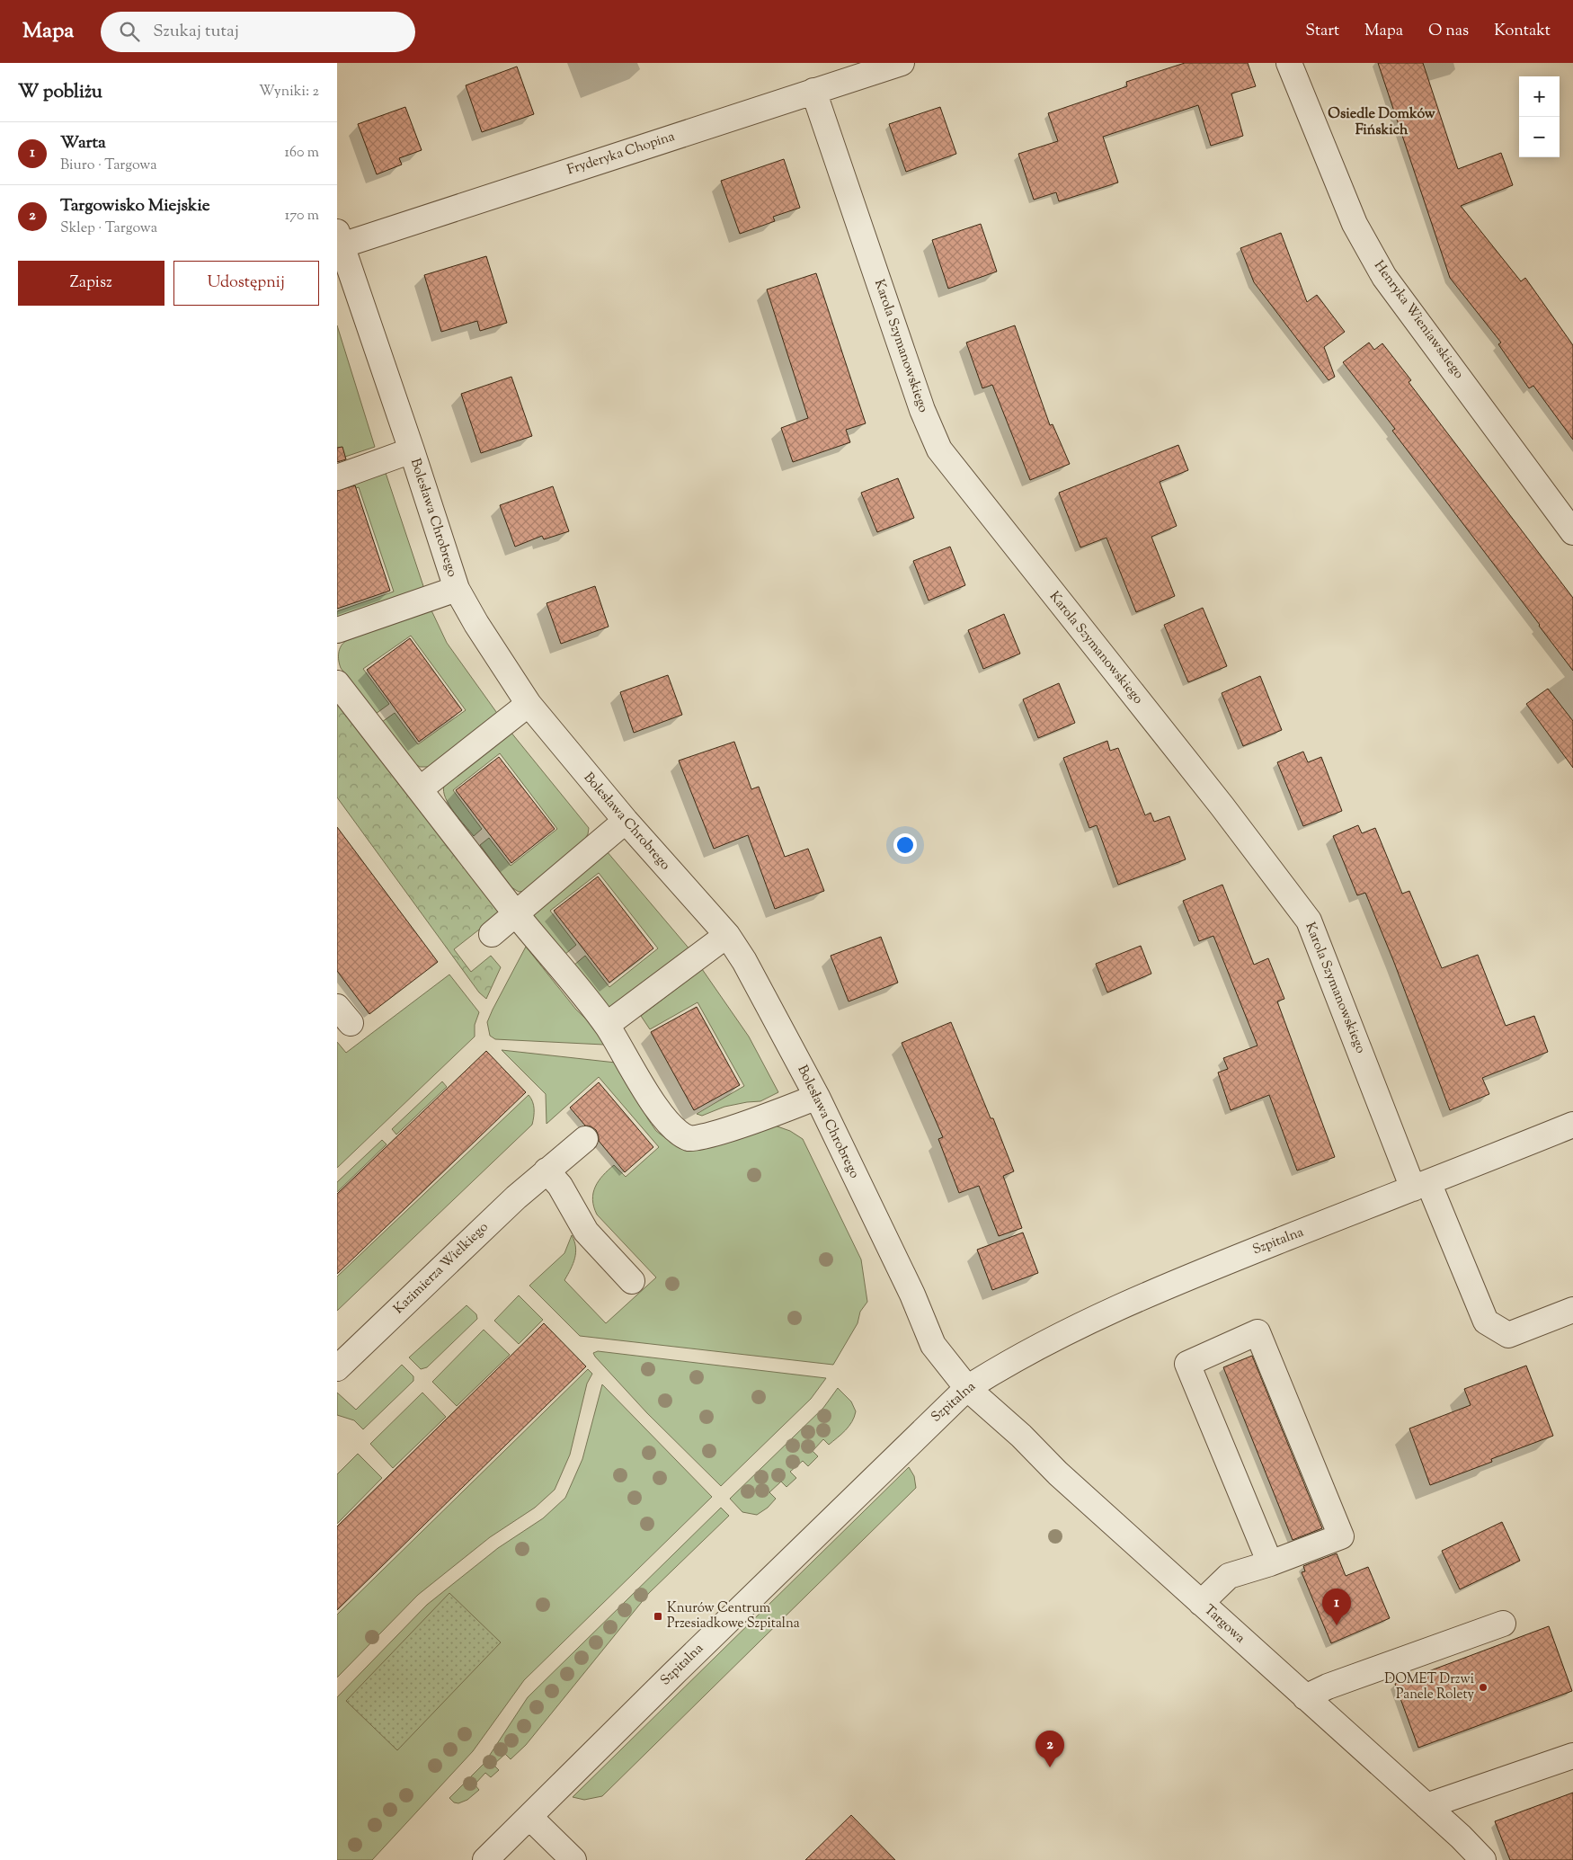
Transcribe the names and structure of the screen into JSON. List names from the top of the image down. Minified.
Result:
{"streets":{"street":["Fryderyka Chopina","Henryka Wieniawskiego","Karola Szymanowskiego","Bolesława Chrobrego","Szpitalna","Kazimierza Wielkiego","Targowa"]},"crossings":[["Fryderyka Chopina","Karola Szymanowskiego"],["Fryderyka Chopina","Bolesława Chrobrego"],["Karola Szymanowskiego","Szpitalna"],["Bolesława Chrobrego","Szpitalna"],["Bolesława Chrobrego","Targowa"],["Szpitalna","Targowa"]],"districts":["Osiedle Domków Fińskich"],"places":{"transit":["Knurów Centrum Przesiadkowe Szpitalna"],"other":["DOMET Drzwi Panele Rolety"]},"page":{"header":"Mapa","search":"Szukaj tutaj","nav":["Start","Mapa","O nas","Kontakt"],"heading":["W pobliżu","Wyniki: 2"],"map_buttons":["+","−"],"list":[{"mark":"1","name":"Warta","note":"Biuro · Targowa","value":"160 m"},{"mark":"2","name":"Targowisko Miejskie","note":"Sklep · Targowa","value":"170 m"}],"buttons":["Zapisz","Udostępnij"],"pins":["1","2"]}}
